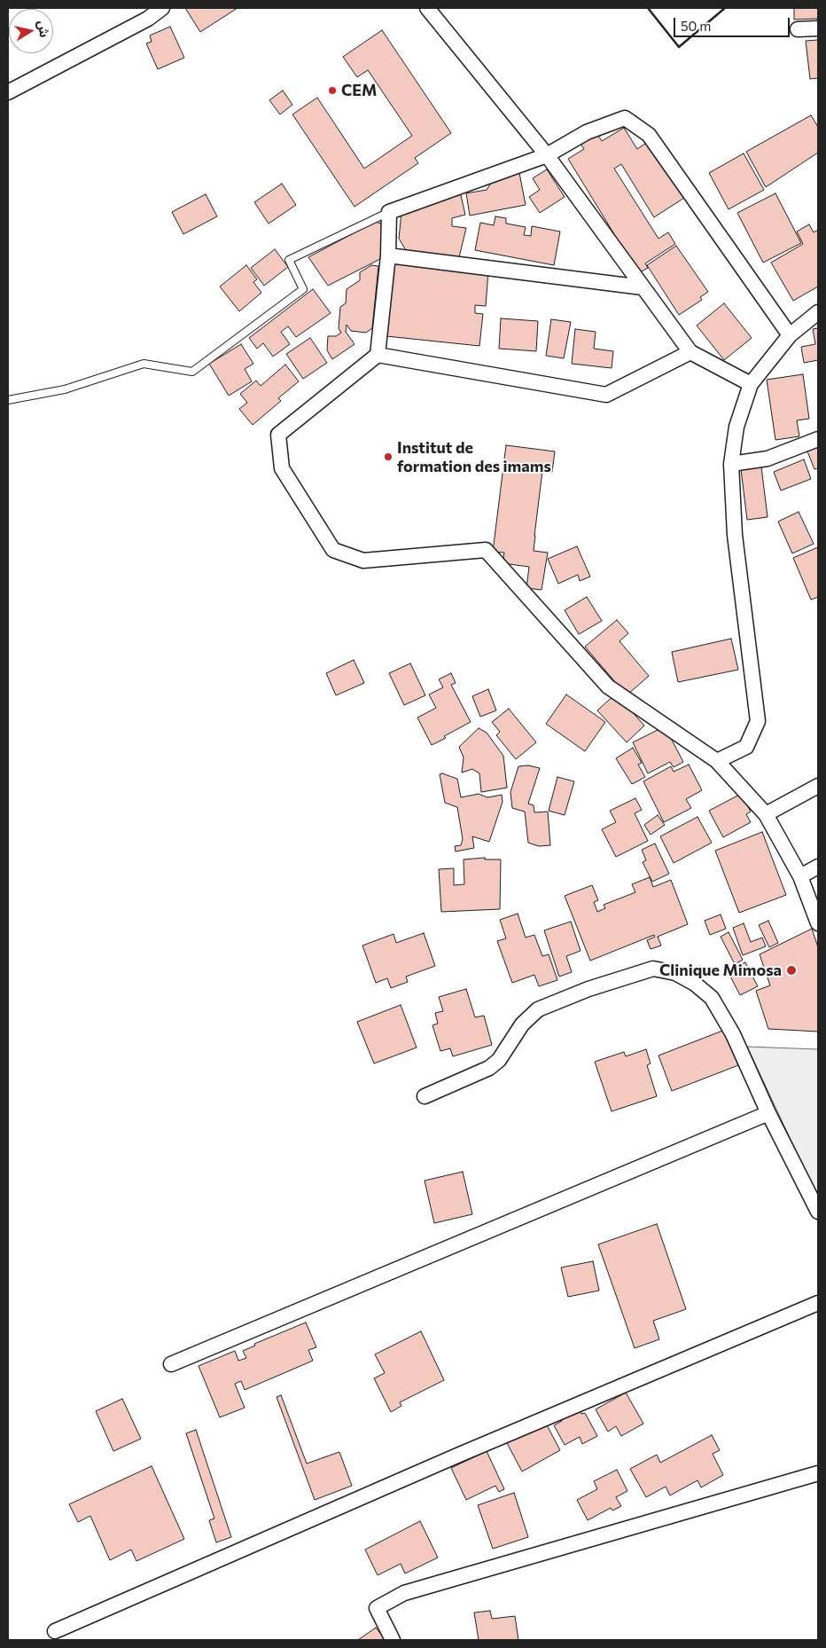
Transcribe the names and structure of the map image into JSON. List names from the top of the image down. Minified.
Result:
{"places":["CEM","Institut de formation des imams","Clinique Mimosa"],"scale_bar":"50 m","north":"right"}
